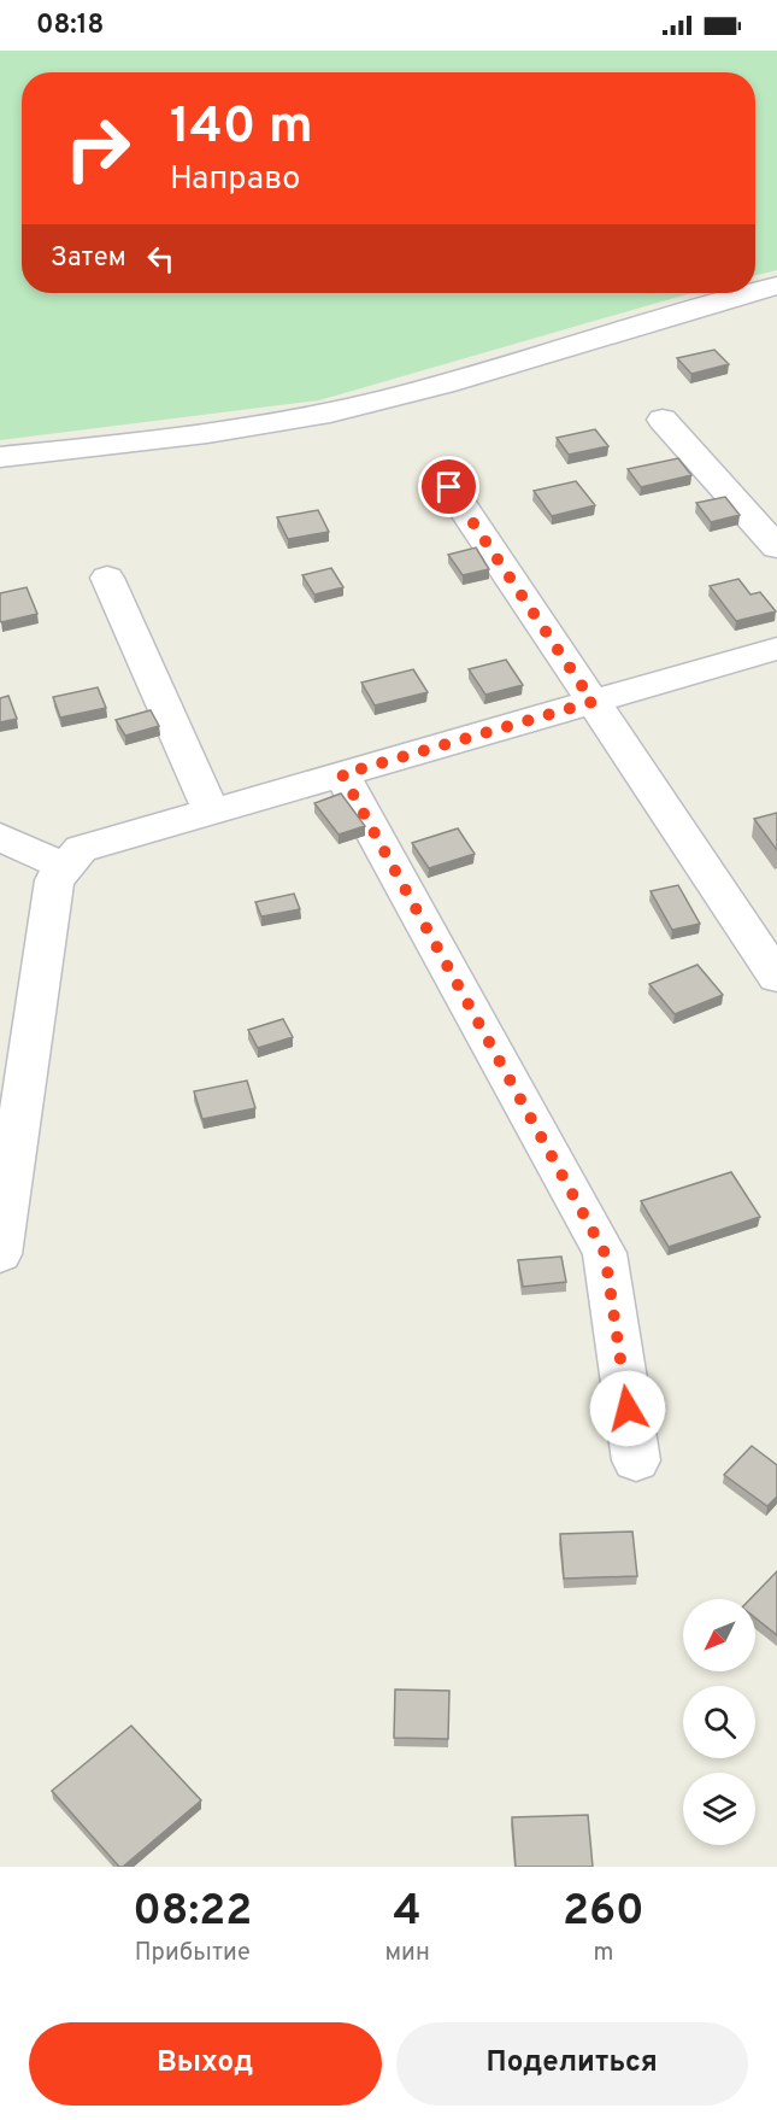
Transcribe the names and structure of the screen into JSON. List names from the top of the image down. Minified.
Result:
{"north":"bottom left","page":{"status":"08:18","turn":["140 m","Направо"],"then":"Затем","eta":["08:22","Прибытие","4","мин","260","m"],"buttons":["Выход","Поделиться"]}}
